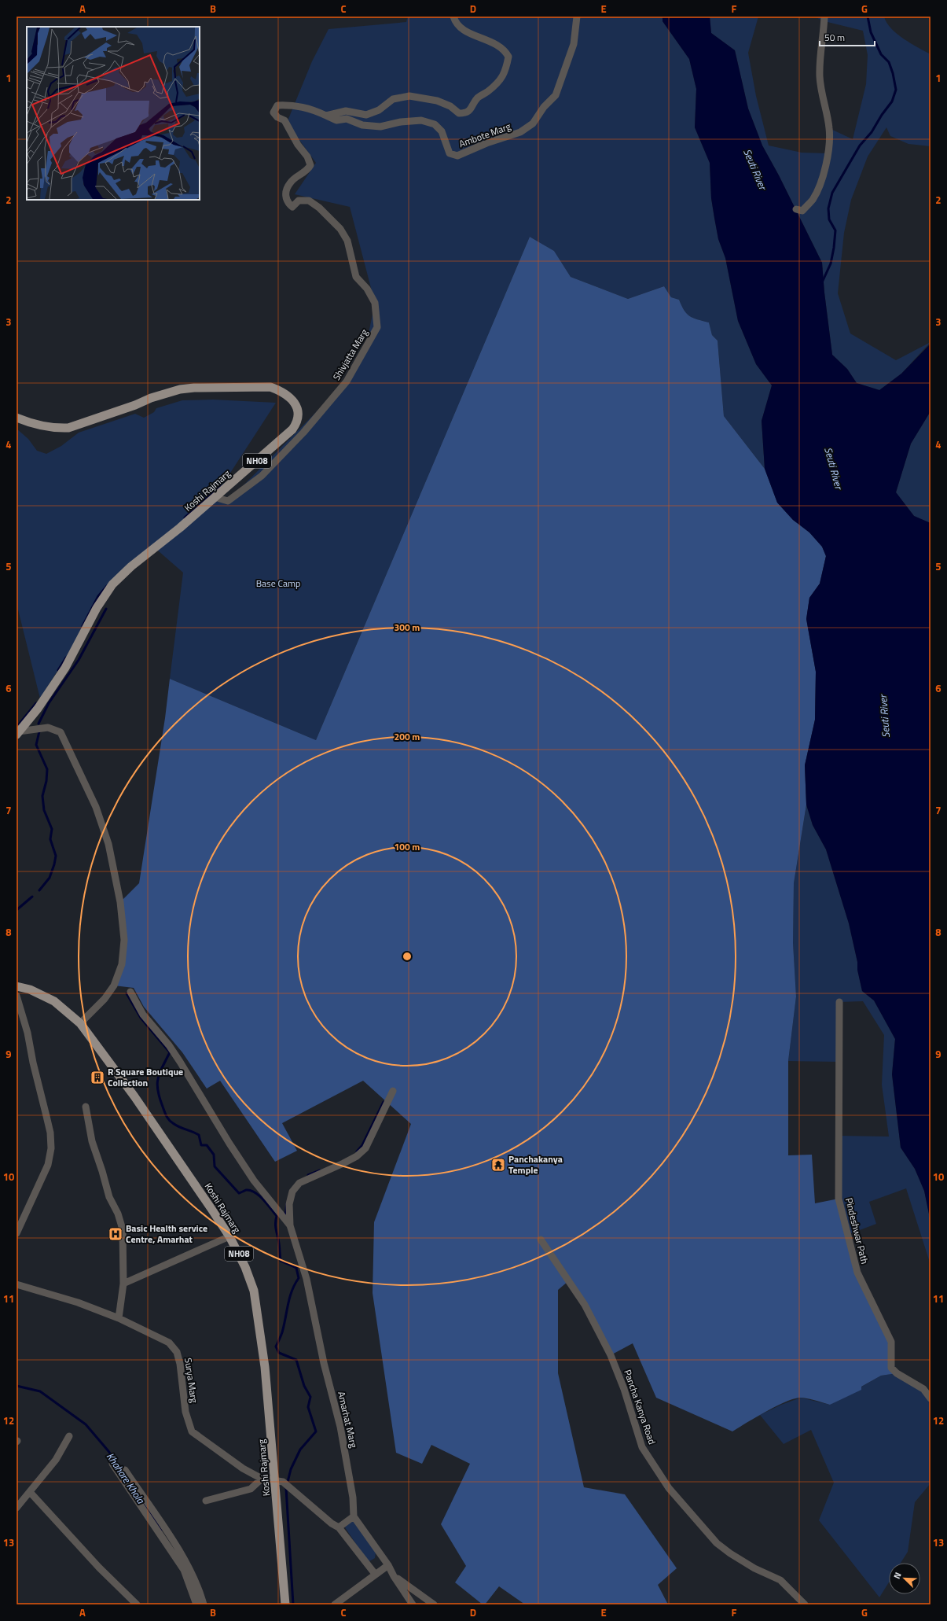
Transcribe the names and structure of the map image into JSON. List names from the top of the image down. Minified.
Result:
{"streets":{"main road":["NH08","Koshi Rajmarg"],"street":["Ambote Marg","Shivjatta Marg","Pindeshwar Path","Surya Marg","Pancha Kanya Road","Amarhat Marg"]},"crossings":[["Ambote Marg","Shivjatta Marg"],["Shivjatta Marg","Koshi Rajmarg"],["Koshi Rajmarg","Surya Marg"]],"water":["Seuti River","Khahare Khola"],"parks":["Base Camp"],"places":{"building":["R Square Boutique Collection"],"temple":["Panchakanya Temple"],"hospital":["Basic Health service Centre, Amarhat"]},"scale_bar":"50 m","north":"top left","grid":{"columns":["A","B","C","D","E","F","G"],"rows":["1","2","3","4","5","6","7","8","9","10","11","12","13"]},"rings":["300 m","200 m","100 m"]}
